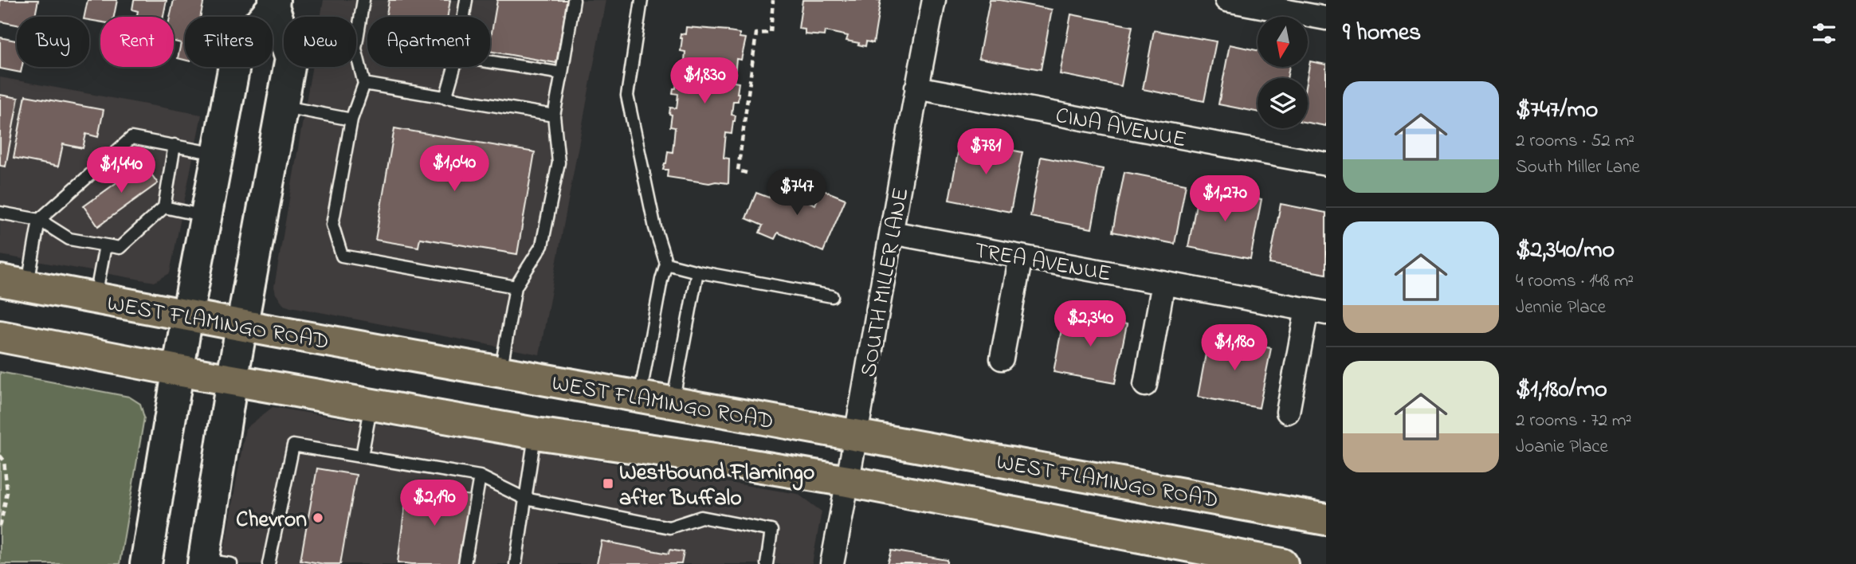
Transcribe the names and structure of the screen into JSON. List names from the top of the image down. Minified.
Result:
{"streets":{"main road":["WEST FLAMINGO ROAD"],"street":["CINA AVENUE","TREA AVENUE","SOUTH MILLER LANE"]},"crossings":[["CINA AVENUE","SOUTH MILLER LANE"],["TREA AVENUE","SOUTH MILLER LANE"],["SOUTH MILLER LANE","WEST FLAMINGO ROAD"]],"places":{"transit":["Westbound Flamingo after Buffalo"],"other":["Chevron"]},"north":"bottom","page":{"heading":"9 homes","chip":["Buy","Rent","Filters","New","Apartment"],"price":["$1,830","$781","$1,040","$1,440","$747","$1,270","$2,340","$1,180","$2,190"],"list":[{"name":"$747/mo","note":"2 rooms · 52 m² · South Miller Lane"},{"name":"$2,340/mo","note":"4 rooms · 148 m² · Jennie Place"},{"name":"$1,180/mo","note":"2 rooms · 72 m² · Joanie Place"}]}}
